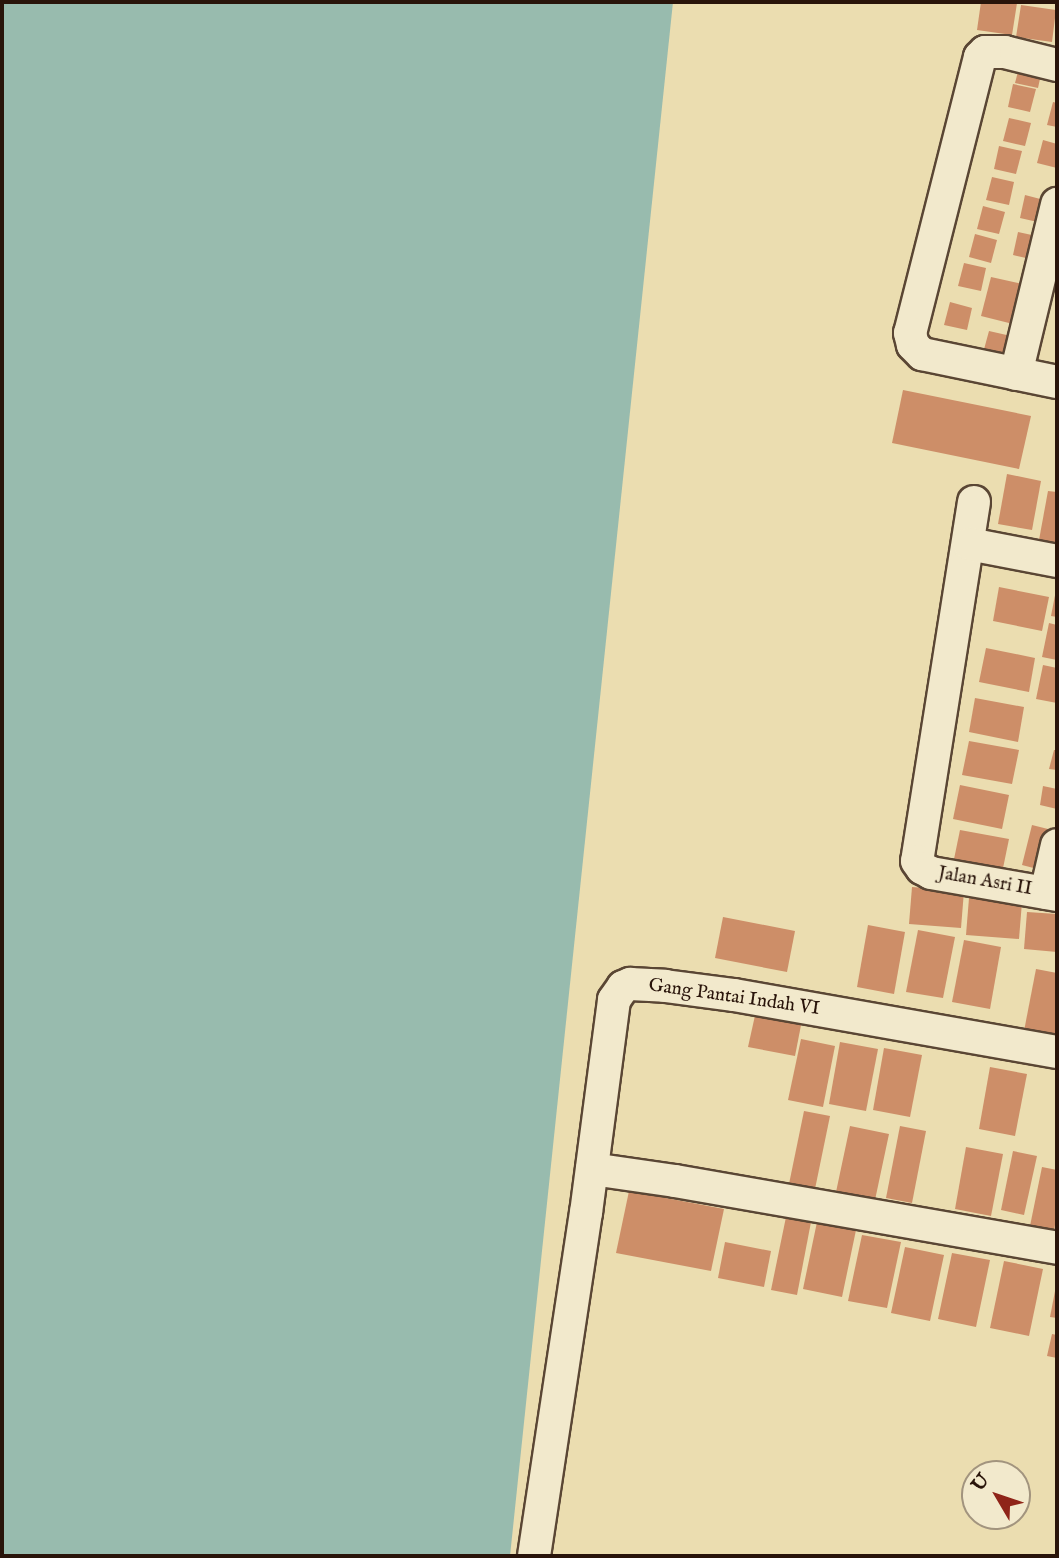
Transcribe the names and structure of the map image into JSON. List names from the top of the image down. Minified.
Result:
{"streets":{"street":["Jalan Asri II","Gang Pantai Indah VI"]},"north":"top left"}
